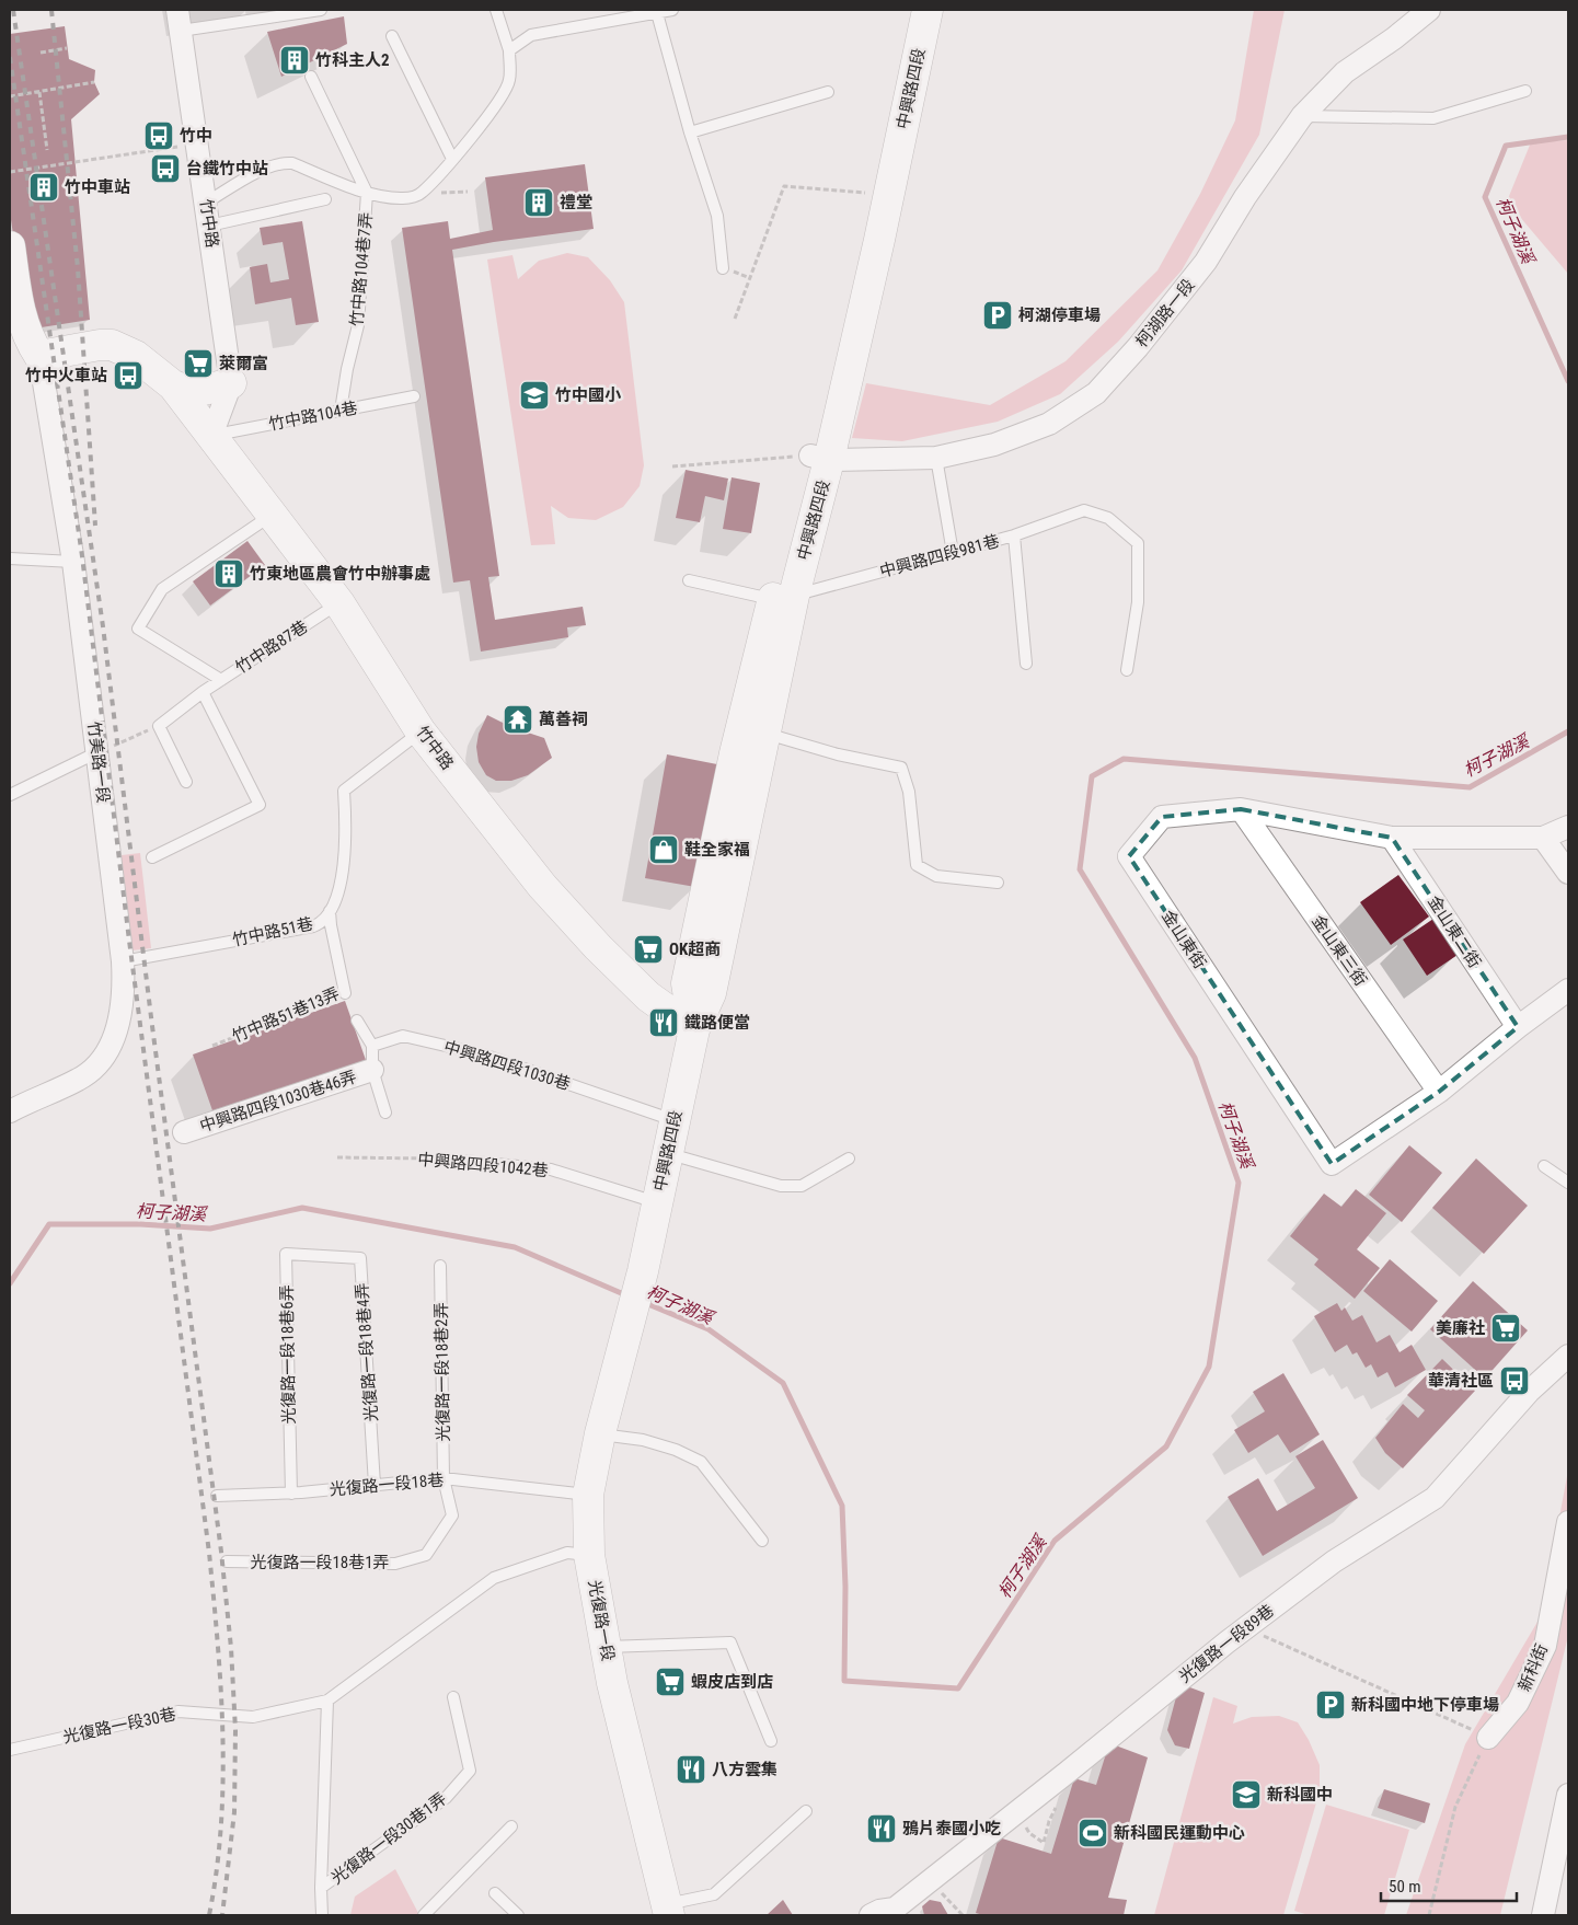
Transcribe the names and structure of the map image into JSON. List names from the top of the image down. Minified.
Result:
{"streets":{"main road":["中興路四段","竹中路","光復路一段"],"street":["柯湖路一段","竹美路一段","金山東二街","金山東街","金山東三街","中興路四段1030巷46弄","光復路一段89巷","新科街"],"lane":["竹中路104巷7弄","竹中路104巷","中興路四段981巷","竹中路87巷","竹中路51巷","竹中路51巷13弄","中興路四段1030巷","中興路四段1042巷","光復路一段18巷4弄","光復路一段18巷6弄","光復路一段18巷2弄","光復路一段18巷","光復路一段18巷1弄","光復路一段30巷","光復路一段30巷1弄"]},"crossings":[["中興路四段","竹中路"],["中興路四段","柯湖路一段"],["中興路四段","中興路四段981巷"],["中興路四段","中興路四段1030巷"],["中興路四段","中興路四段1042巷"],["中興路四段","光復路一段"],["竹中路","竹中路104巷"],["竹中路","竹中路87巷"],["竹中路","竹美路一段"],["竹中路","竹中路51巷"],["竹中路104巷7弄","竹中路104巷"],["竹美路一段","竹中路51巷"],["竹中路51巷","竹中路51巷13弄"],["金山東二街","金山東街"],["金山東街","金山東三街"],["竹中路51巷13弄","中興路四段1030巷"],["光復路一段18巷4弄","光復路一段18巷6弄"],["光復路一段18巷4弄","光復路一段18巷"],["光復路一段18巷6弄","光復路一段18巷"],["光復路一段18巷2弄","光復路一段18巷"],["光復路一段18巷2弄","光復路一段18巷1弄"],["光復路一段18巷","光復路一段18巷1弄"],["光復路一段18巷","光復路一段"],["光復路一段","光復路一段30巷"]],"water":["柯子湖溪"],"places":{"building":["竹科主人2","竹中車站","禮堂","竹東地區農會竹中辦事處"],"bus stop":["竹中","台鐵竹中站","竹中火車站","華清社區"],"parking":["柯湖停車場","新科國中地下停車場"],"supermarket":["萊爾富","OK超商","美廉社","蝦皮店到店"],"school or university":["竹中國小","新科國中"],"temple":["萬善祠"],"shop":["鞋全家福"],"restaurant":["鐵路便當","八方雲集","鴉片泰國小吃"],"sports":["新科國民運動中心"]},"scale_bar":"50 m"}
